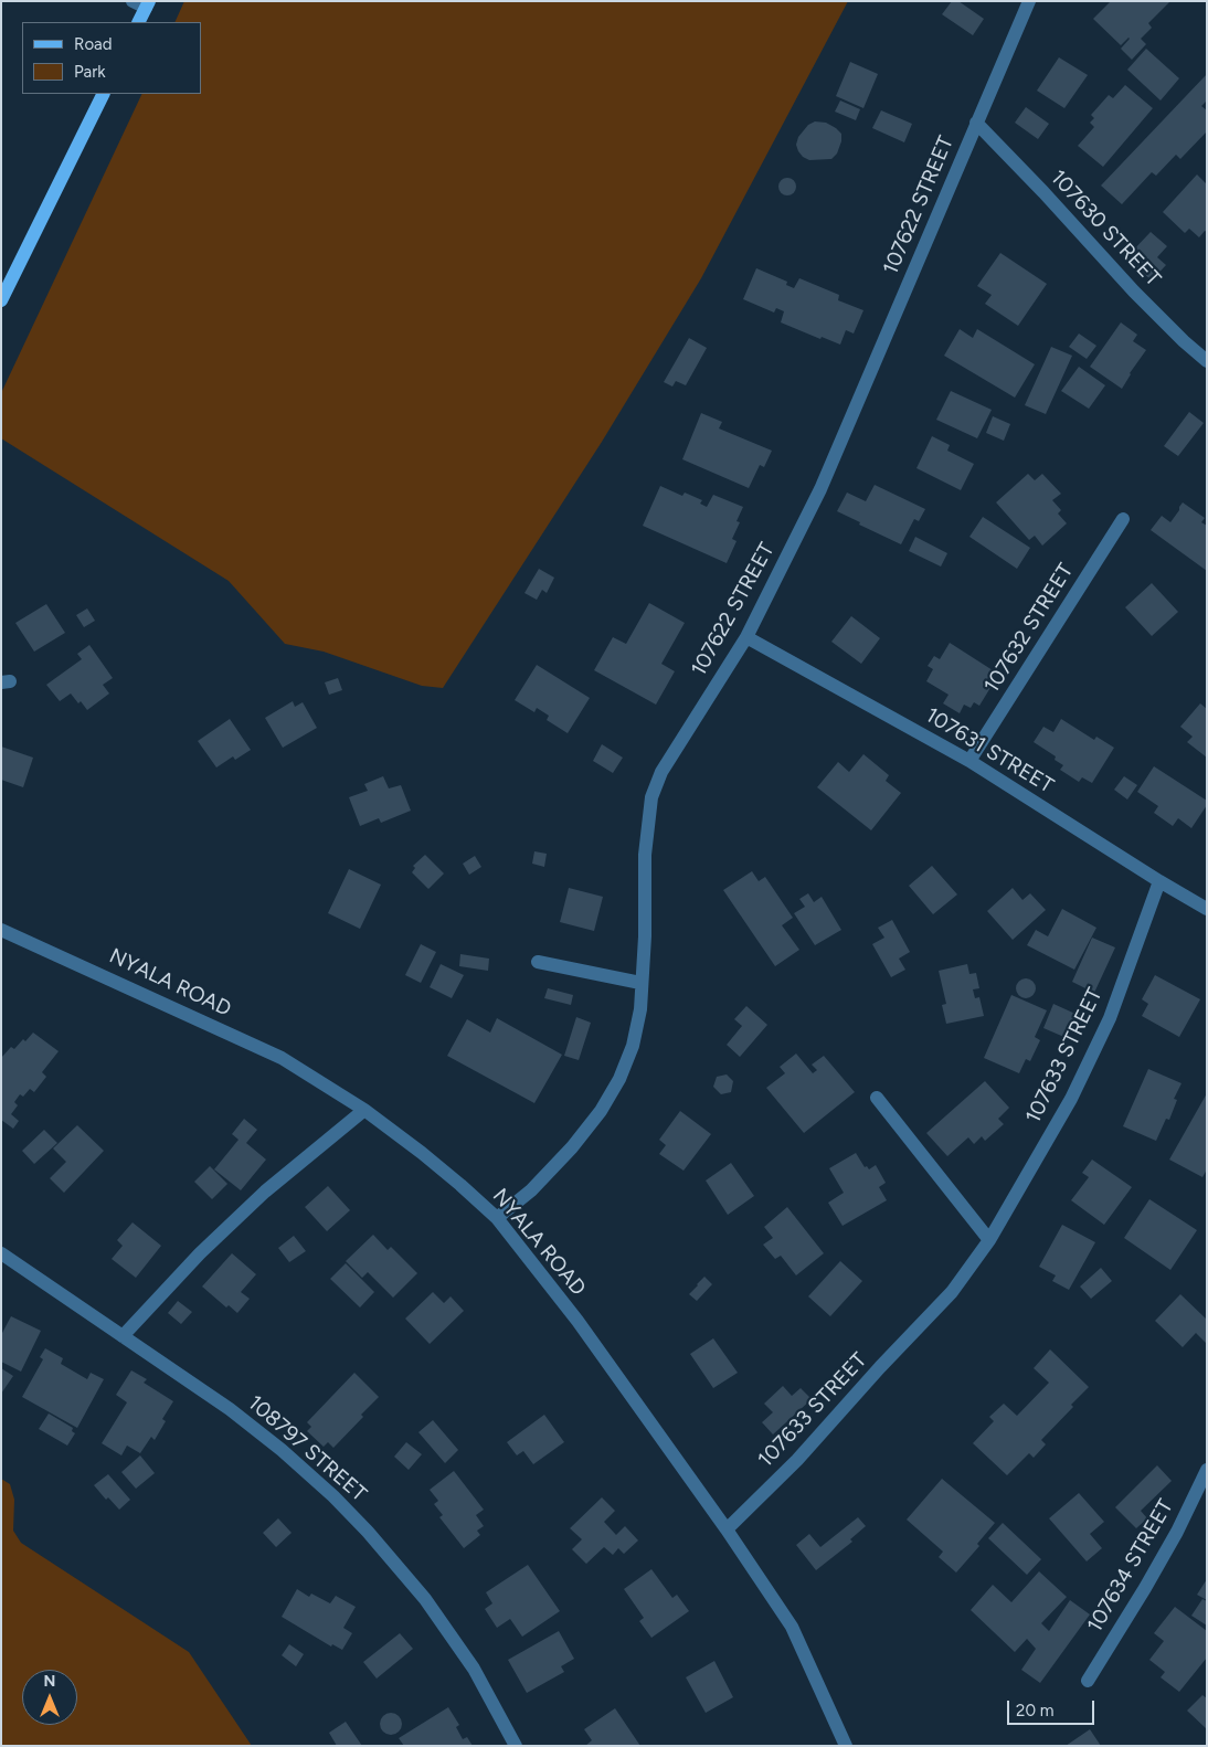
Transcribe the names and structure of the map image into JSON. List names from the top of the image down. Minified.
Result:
{"streets":{"street":["107622 STREET","107630 STREET","107632 STREET","107631 STREET","NYALA ROAD","107633 STREET","108797 STREET","107634 STREET"]},"crossings":[["107622 STREET","107630 STREET"],["107622 STREET","107631 STREET"],["107622 STREET","NYALA ROAD"],["107632 STREET","107631 STREET"],["107631 STREET","107633 STREET"],["NYALA ROAD","107633 STREET"]],"legend":["Road","Park"],"scale_bar":"20 m","north":"top"}
